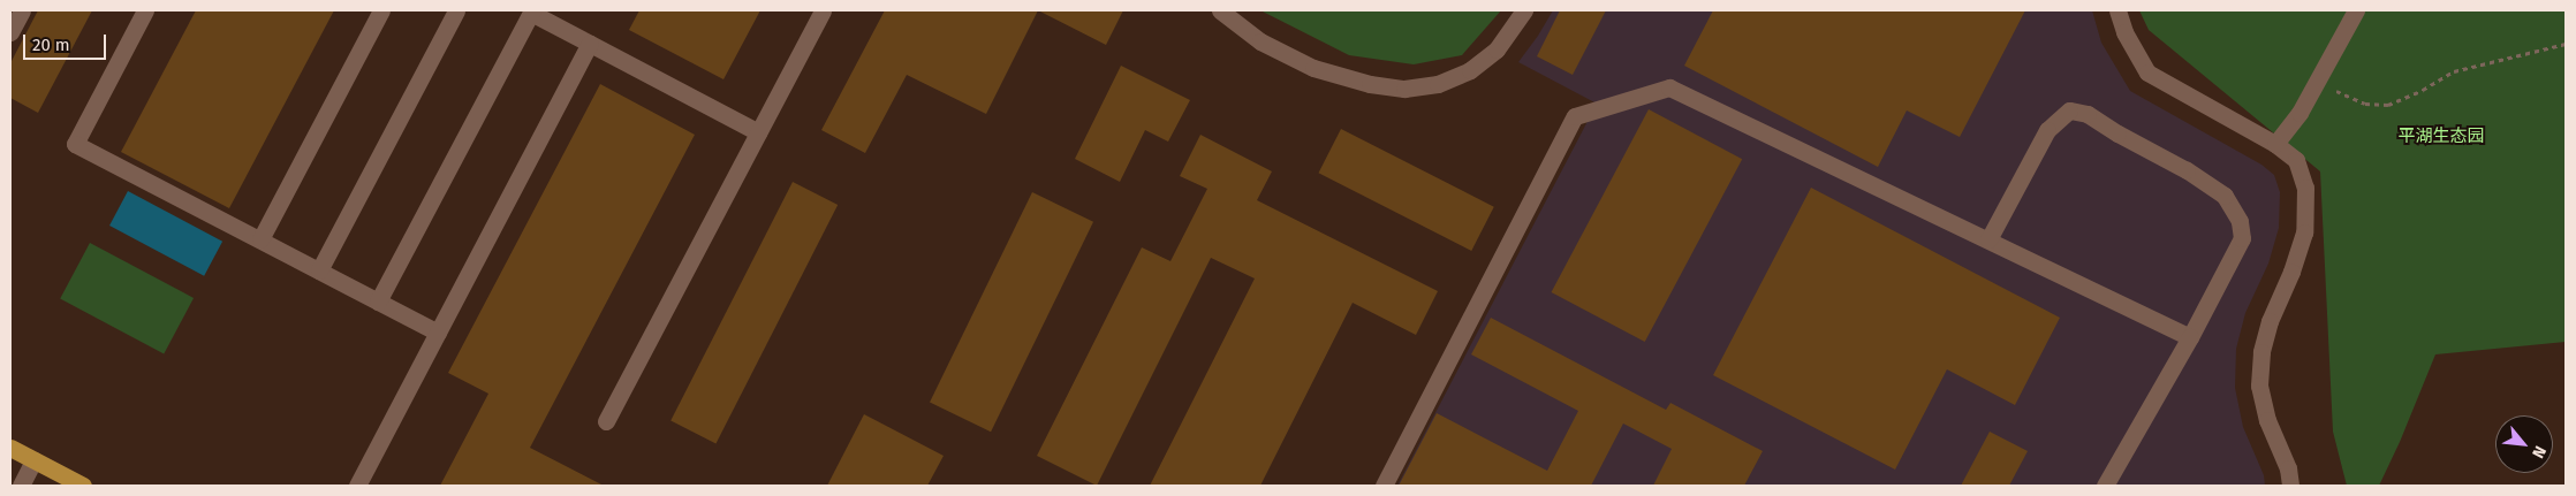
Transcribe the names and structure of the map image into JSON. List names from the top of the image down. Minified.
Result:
{"parks":["平湖生态园"],"scale_bar":"20 m","north":"bottom right"}
